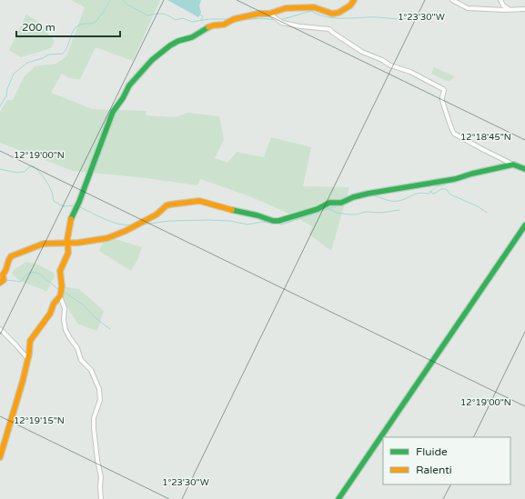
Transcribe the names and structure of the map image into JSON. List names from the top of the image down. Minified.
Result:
{"legend":["Fluide","Ralenti"],"scale_bar":"200 m","coordinates":["1°23'30\"W","12°18'45\"N","12°19'00\"N","12°19'15\"N"]}
